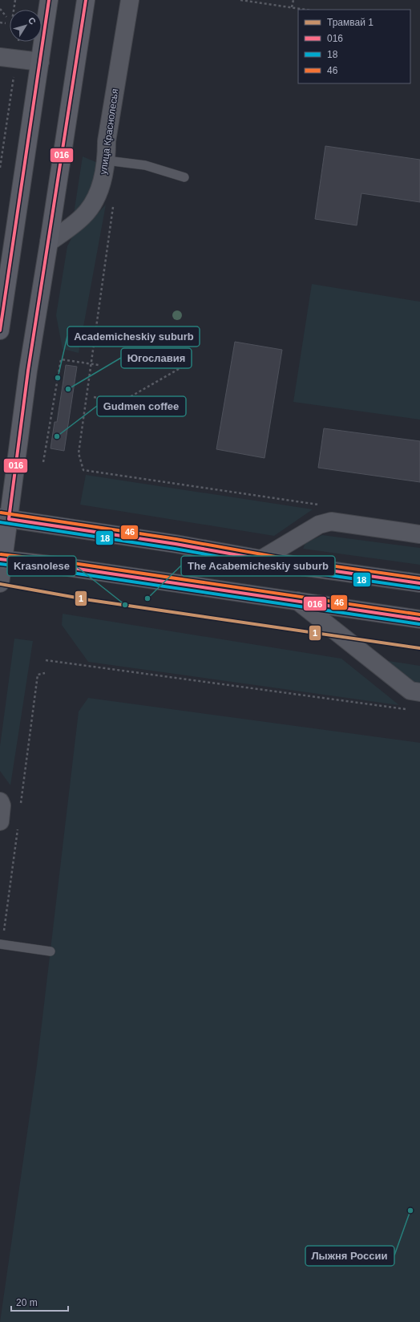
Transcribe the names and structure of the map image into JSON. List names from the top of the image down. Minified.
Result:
{"streets":{"street":["улица Краснолесья"]},"places":["Academicheskiy suburb","Югославия","Gudmen coffee","The Acabemicheskiy suburb","Krasnolese","Лыжня России"],"lines":["transit line 016","transit line 46","transit line 18","tram line 1"],"legend":["Трамвай 1","016","18","46"],"scale_bar":"20 m","north":"top right"}
